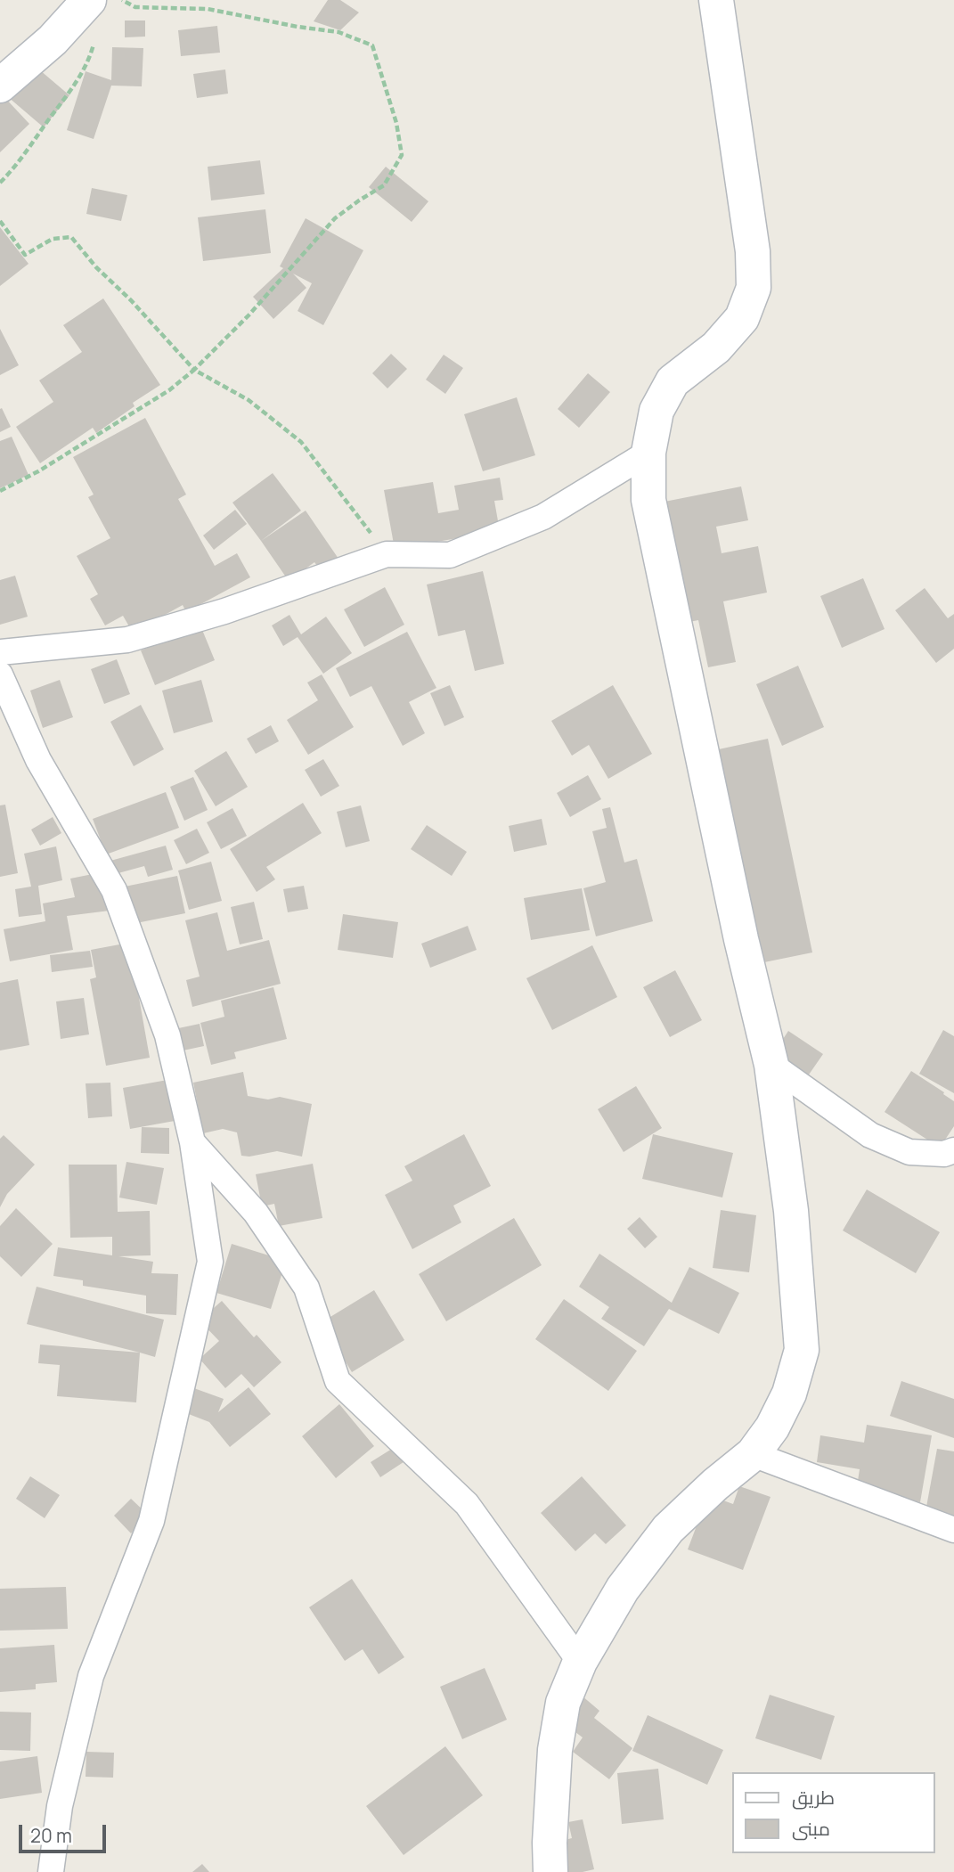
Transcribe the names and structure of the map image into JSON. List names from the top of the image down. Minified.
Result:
{"legend":["طريق","مبنى"],"scale_bar":"20 m"}
